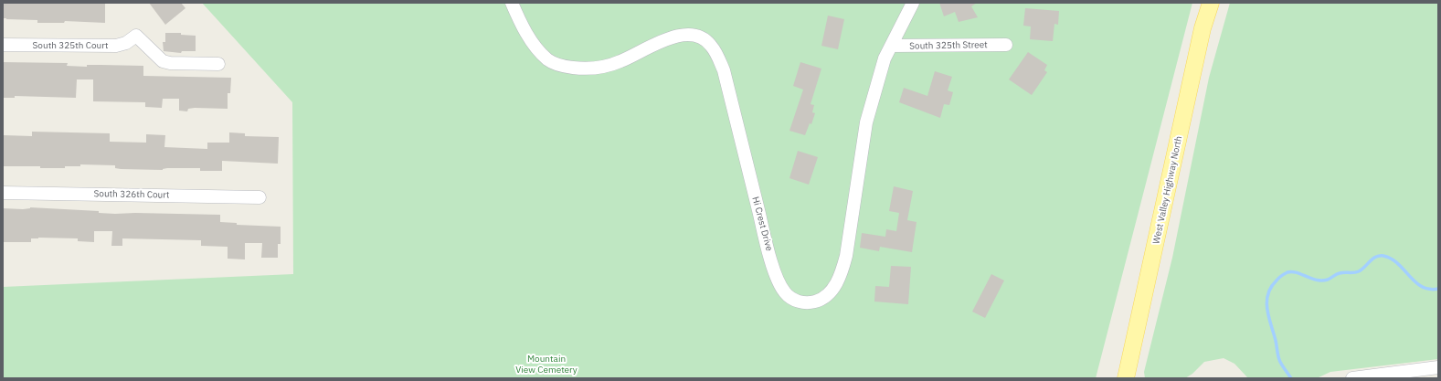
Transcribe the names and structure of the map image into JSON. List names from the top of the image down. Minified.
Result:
{"streets":{"main road":["West Valley Highway North"],"street":["South 325th Court","South 325th Street","South 326th Court","Hi Crest Drive"]},"crossings":[["South 325th Street","Hi Crest Drive"]],"parks":["Mountain View Cemetery"]}
